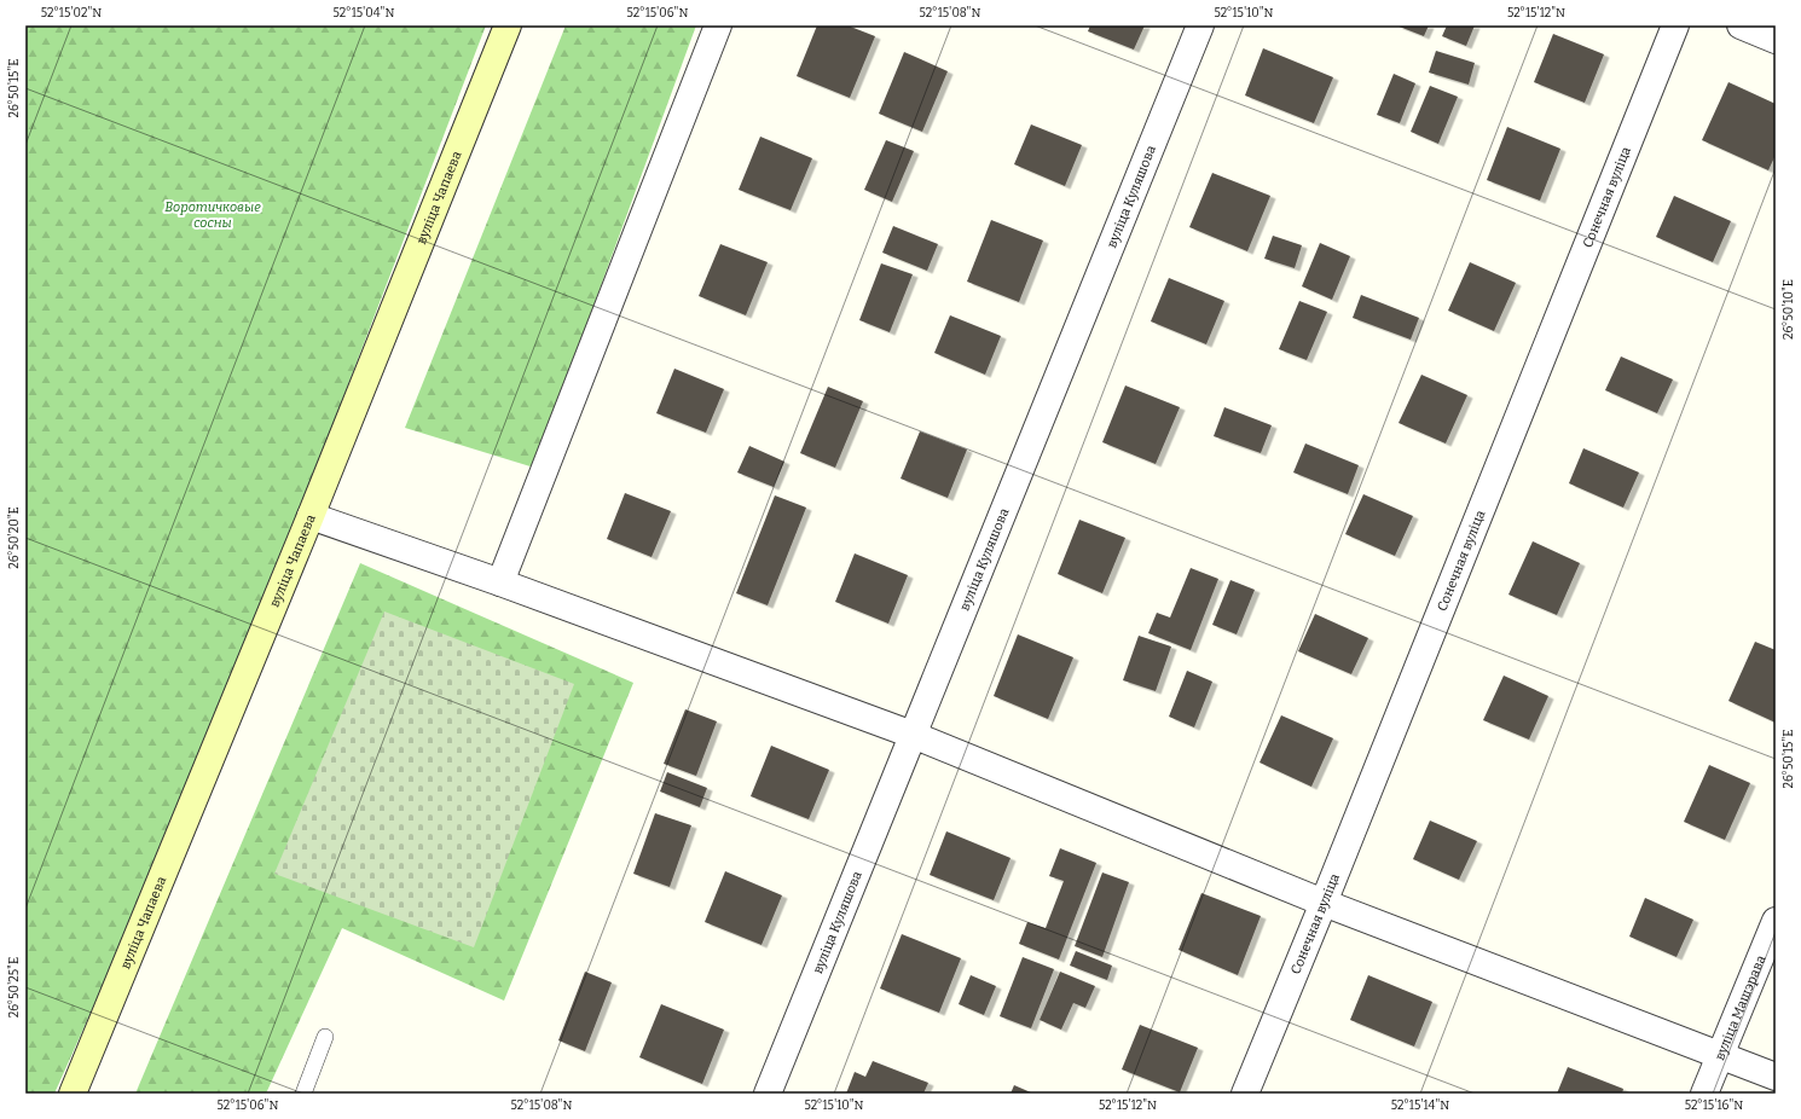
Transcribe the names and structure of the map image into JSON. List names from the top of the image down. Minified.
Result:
{"streets":{"main road":["вуліца Чапаева"],"street":["вуліца Куляшова","Сонечная вуліца","вуліца Машэрава"]},"parks":["Воротичковые сосны"],"coordinates":["52°15'02\"N","52°15'04\"N","52°15'06\"N","52°15'08\"N","52°15'10\"N","52°15'12\"N","26°50'15\"E","26°50'10\"E","26°50'20\"E","26°50'25\"E","52°15'14\"N","52°15'16\"N"]}
